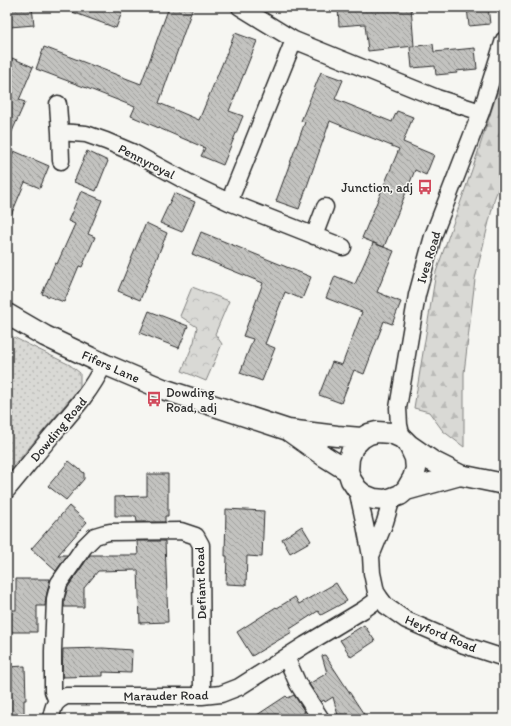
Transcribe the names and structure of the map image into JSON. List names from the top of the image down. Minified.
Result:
{"streets":{"street":["Pennyroyal","Ives Road","Fifers Lane","Dowding Road","Defiant Road","Heyford Road","Marauder Road"]},"crossings":[["Ives Road","Fifers Lane"],["Ives Road","Heyford Road"],["Fifers Lane","Dowding Road"],["Fifers Lane","Heyford Road"],["Defiant Road","Marauder Road"],["Heyford Road","Marauder Road"]],"places":{"bus stop":["Junction, adj","Dowding Road, adj"]}}
